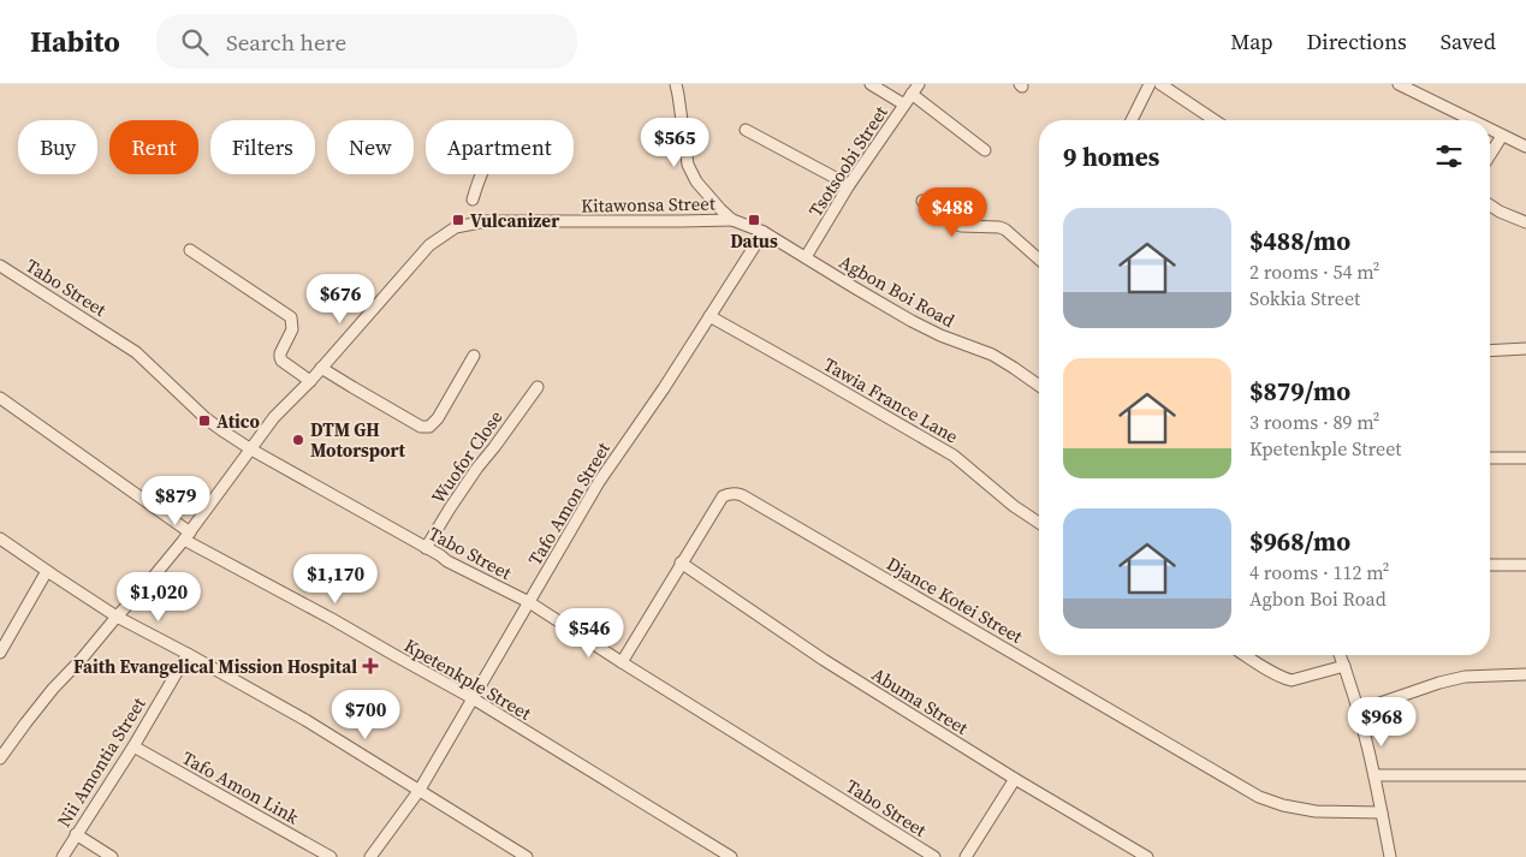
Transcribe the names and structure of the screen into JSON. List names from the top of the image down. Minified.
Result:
{"streets":{"street":["Tsotsoobi Street","Kitawonsa Street","Tabo Street","Agbon Boi Road","Tawia France Lane","Wuofor Close","Tafo Amon Street","Djance Kotei Street","Kpetenkple Street","Abuma Street","Nii Amontia Street","Tafo Amon Link"]},"crossings":[["Tsotsoobi Street","Agbon Boi Road"],["Kitawonsa Street","Agbon Boi Road"],["Tabo Street","Wuofor Close"],["Tabo Street","Tafo Amon Street"],["Tabo Street","Djance Kotei Street"],["Agbon Boi Road","Tafo Amon Street"],["Tawia France Lane","Tafo Amon Street"],["Tafo Amon Street","Kpetenkple Street"],["Djance Kotei Street","Abuma Street"],["Nii Amontia Street","Tafo Amon Link"]],"places":{"transit":["Vulcanizer","Datus","Atico"],"other":["DTM GH Motorsport"],"health":["Faith Evangelical Mission Hospital"]},"page":{"header":"Habito","search":"Search here","nav":["Map","Directions","Saved"],"price":["$565","$488","$676","$879","$1,170","$1,020","$546","$700","$968"],"chip":["Buy","Rent","Filters","New","Apartment"],"heading":"9 homes","list":[{"name":"$488/mo","note":"2 rooms · 54 m² · Sokkia Street"},{"name":"$879/mo","note":"3 rooms · 89 m² · Kpetenkple Street"},{"name":"$968/mo","note":"4 rooms · 112 m² · Agbon Boi Road"}]}}
